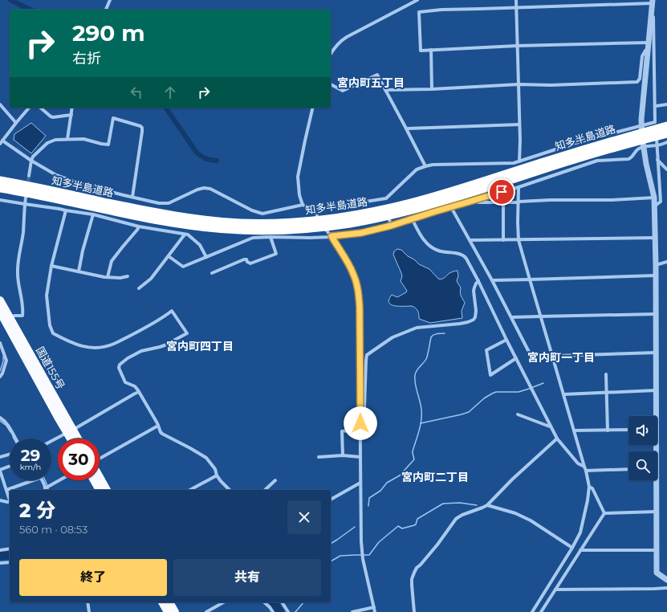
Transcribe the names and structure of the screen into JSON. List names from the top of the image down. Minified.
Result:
{"streets":{"highway":["知多半島道路","国道155号"]},"districts":["宮内町五丁目","宮内町四丁目","宮内町一丁目","宮内町二丁目"],"page":{"turn":["290 m","右折"],"speed":"29 km/h","limit":"30","heading":["2 分","560 m · 08:53"],"buttons":["終了","共有"]}}
